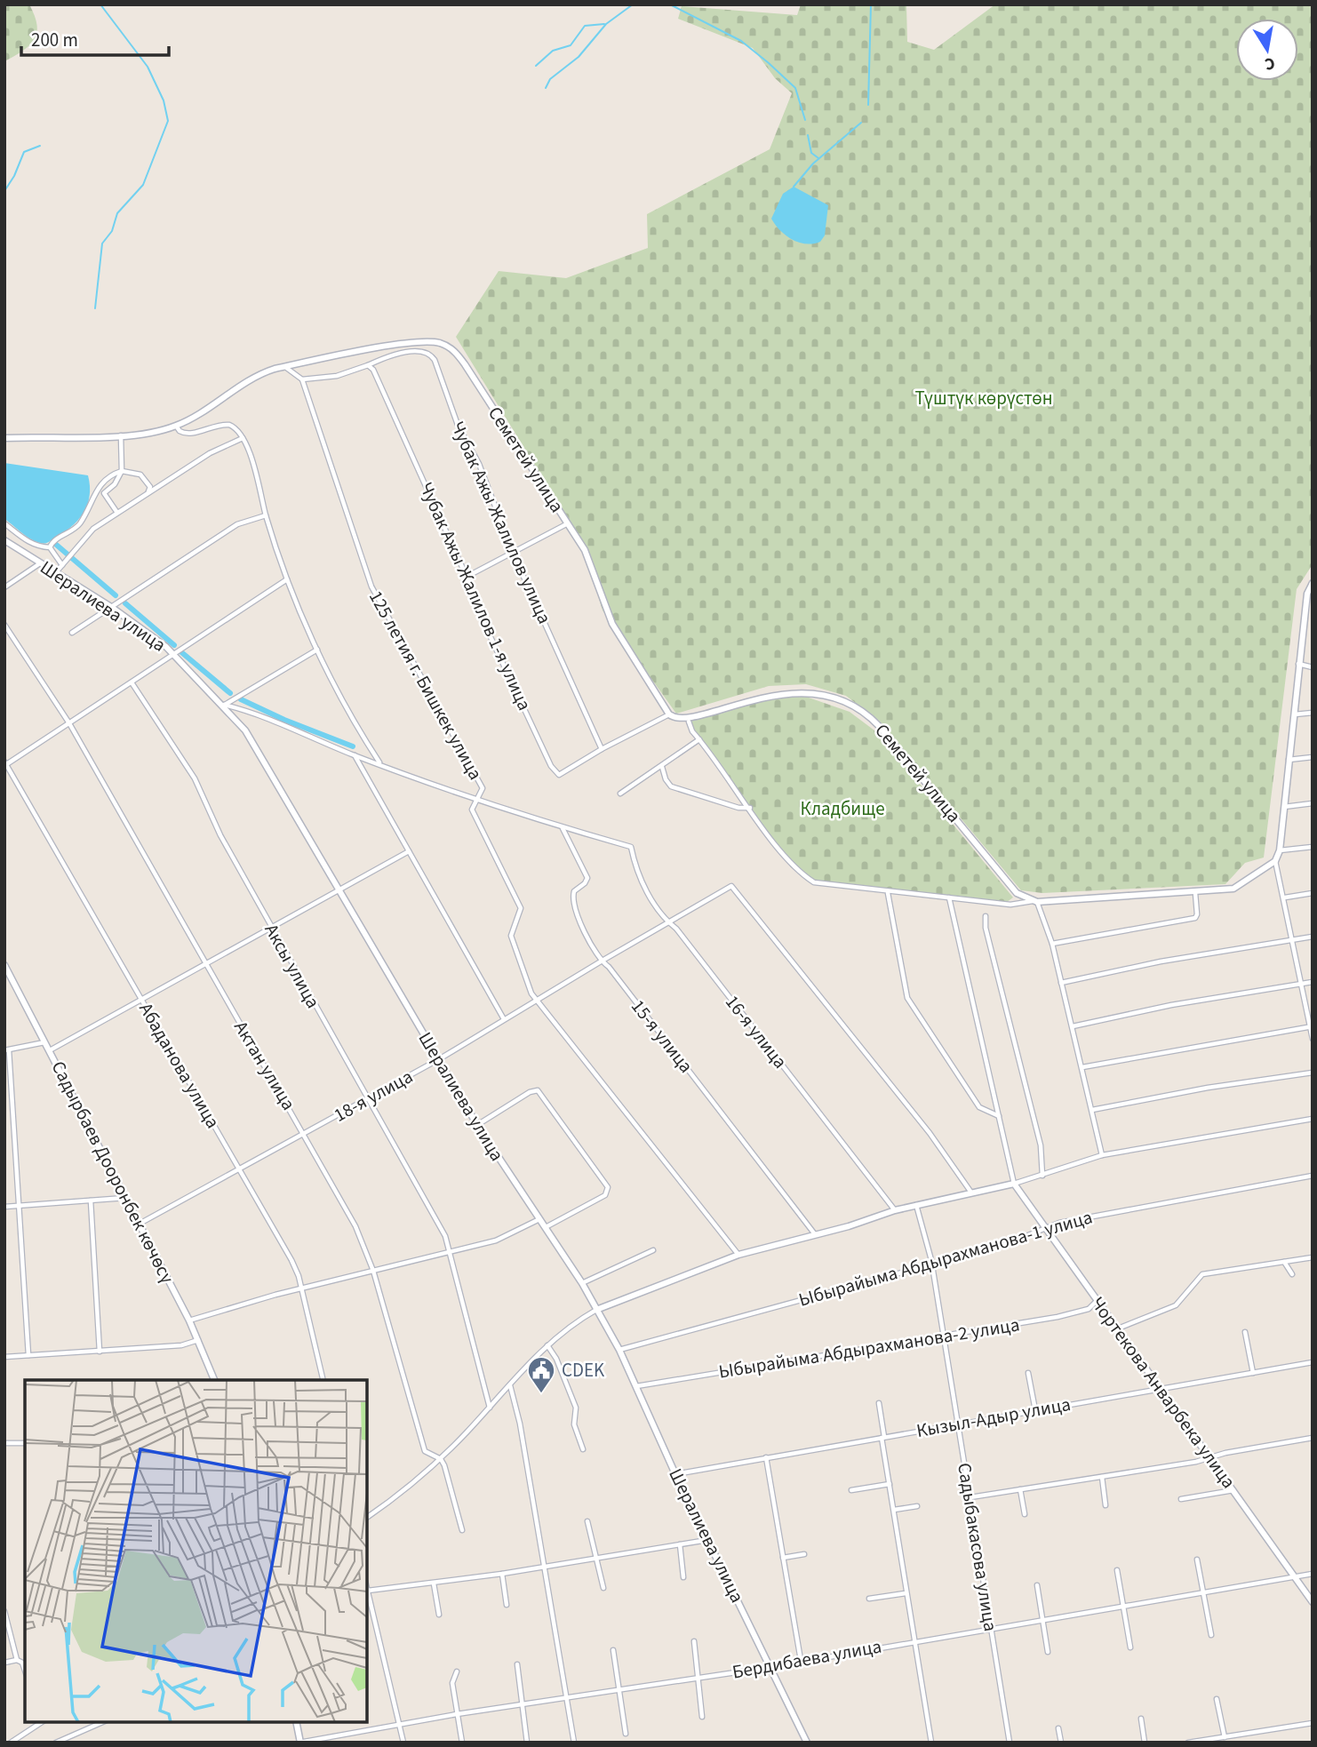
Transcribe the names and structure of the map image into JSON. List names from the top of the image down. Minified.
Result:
{"streets":{"street":["Семетей улица","Чубак Ажы Жалилов улица","Чубак Ажы Жалилов 1-я улица","Шералиева улица","125 летия г. Бишкек улица","Аксы улица","16-я улица","15-я улица","Абаданова улица","Актан улица","18-я улица","Садырбаев Дооронбек көчөсү","Ыбырайыма Абдырахманова-1 улица","Ыбырайыма Абдырахманова-2 улица","Чортекова Анварбека улица","Кызыл-Адыр улица","Садыбакасова улица","Бердибаева улица"]},"crossings":[["Семетей улица","Чубак Ажы Жалилов 1-я улица"],["Чубак Ажы Жалилов улица","Чубак Ажы Жалилов 1-я улица"],["Шералиева улица","18-я улица"],["Шералиева улица","Ыбырайыма Абдырахманова-1 улица"],["Шералиева улица","Ыбырайыма Абдырахманова-2 улица"],["Шералиева улица","Кызыл-Адыр улица"],["Шералиева улица","Бердибаева улица"],["125 летия г. Бишкек улица","18-я улица"],["Аксы улица","18-я улица"],["16-я улица","15-я улица"],["16-я улица","18-я улица"],["15-я улица","18-я улица"],["Абаданова улица","18-я улица"],["Актан улица","18-я улица"],["18-я улица","Садырбаев Дооронбек көчөсү"],["Ыбырайыма Абдырахманова-1 улица","Чортекова Анварбека улица"],["Ыбырайыма Абдырахманова-1 улица","Садыбакасова улица"],["Ыбырайыма Абдырахманова-2 улица","Чортекова Анварбека улица"],["Ыбырайыма Абдырахманова-2 улица","Садыбакасова улица"],["Чортекова Анварбека улица","Кызыл-Адыр улица"],["Чортекова Анварбека улица","Бердибаева улица"],["Кызыл-Адыр улица","Садыбакасова улица"],["Садыбакасова улица","Бердибаева улица"]],"parks":["Түштүк көрүстөн","Кладбище"],"places":{"public building":["CDEK"]},"scale_bar":"200 m","north":"bottom"}
